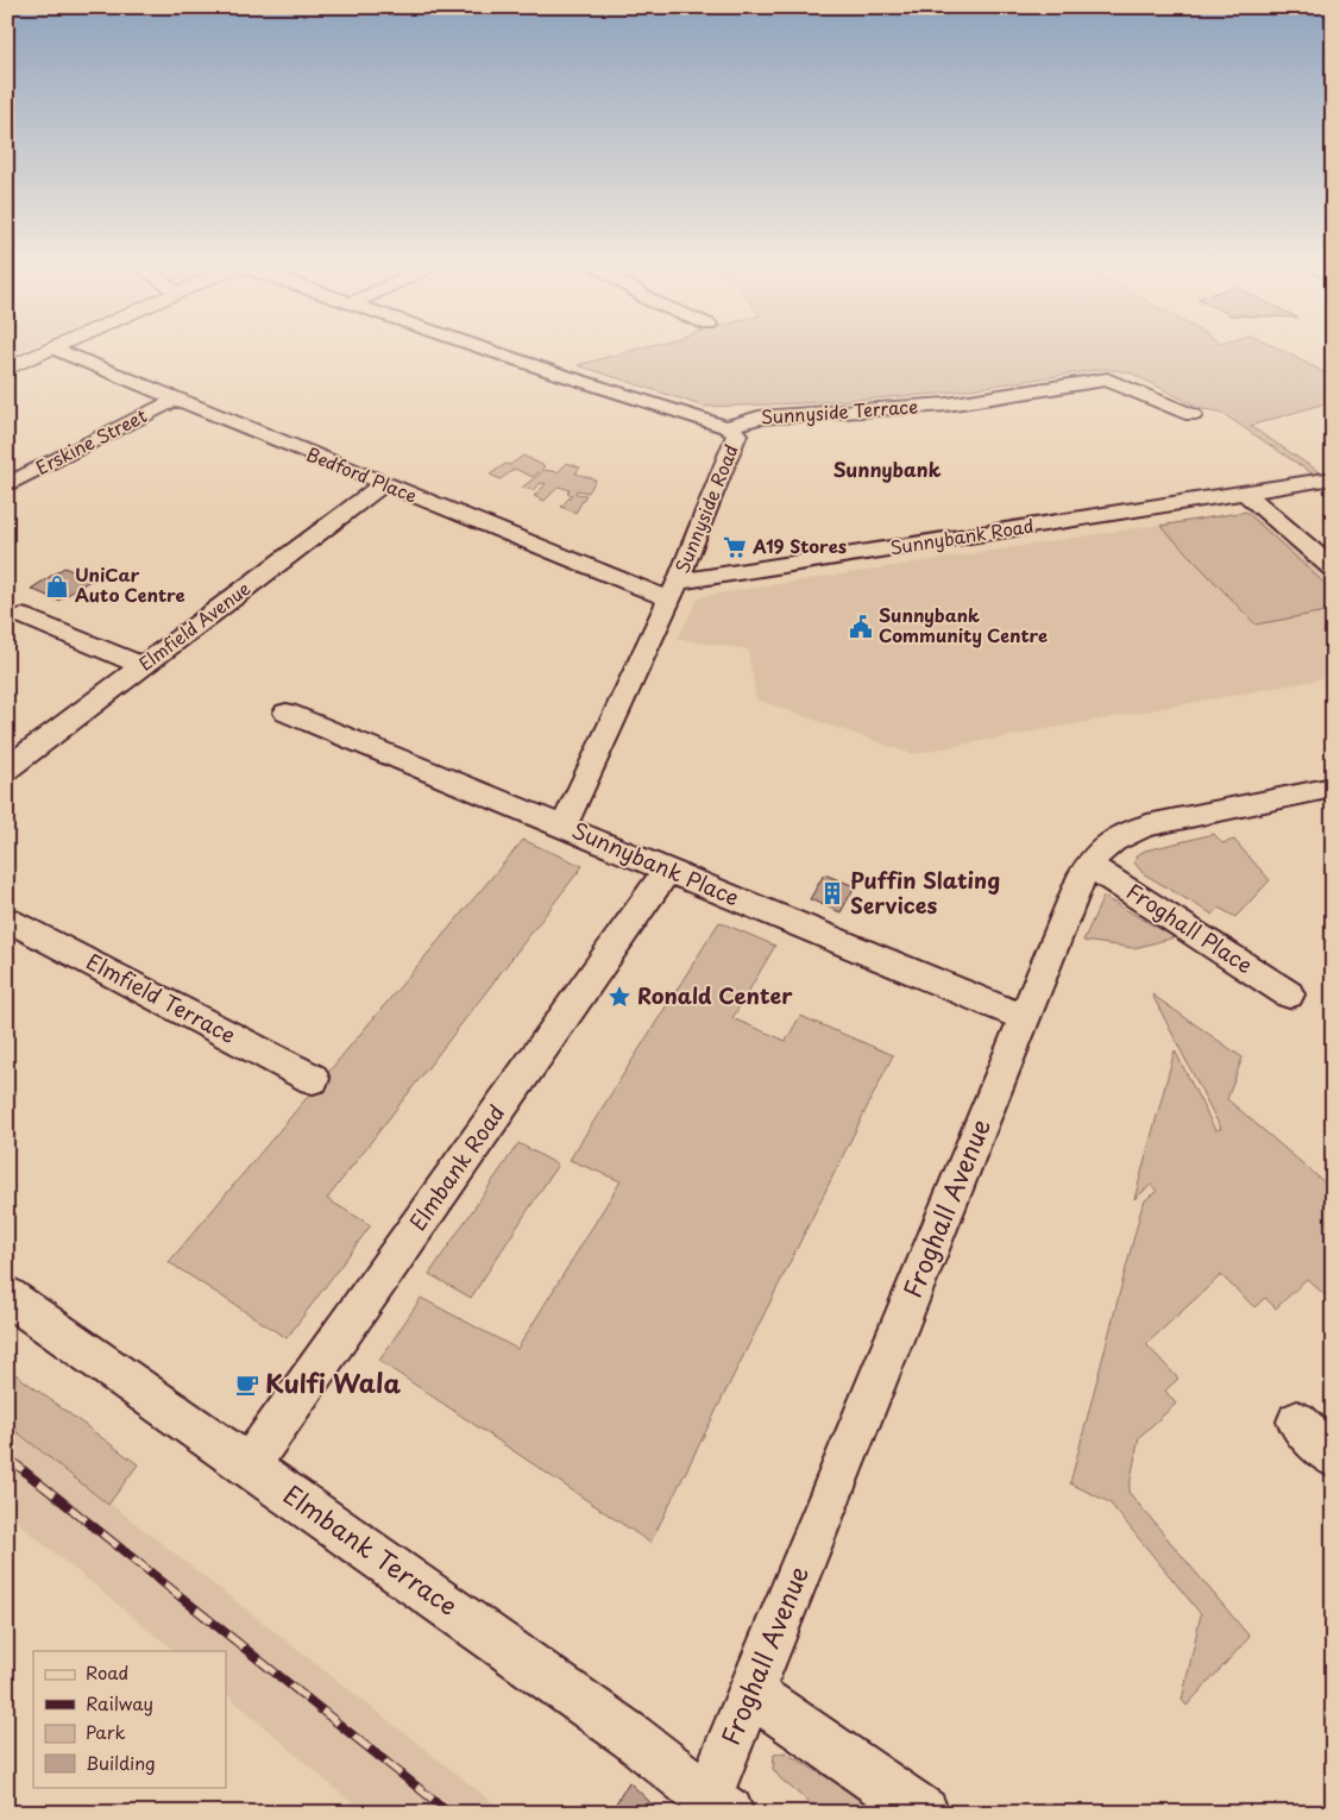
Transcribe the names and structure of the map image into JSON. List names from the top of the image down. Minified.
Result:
{"streets":{"street":["Sunnyside Terrace","Erskine Street","Bedford Place","Sunnyside Road","Sunnybank Road","Elmfield Avenue","Sunnybank Place","Froghall Place","Elmfield Terrace","Elmbank Road","Froghall Avenue","Elmbank Terrace"]},"crossings":[["Sunnyside Terrace","Sunnyside Road"],["Erskine Street","Bedford Place"],["Bedford Place","Sunnyside Road"],["Bedford Place","Sunnybank Road"],["Bedford Place","Elmfield Avenue"],["Sunnyside Road","Sunnybank Road"],["Sunnyside Road","Sunnybank Place"],["Sunnybank Place","Elmbank Road"],["Sunnybank Place","Froghall Avenue"],["Froghall Place","Froghall Avenue"],["Elmbank Road","Elmbank Terrace"],["Froghall Avenue","Elmbank Terrace"]],"districts":["Sunnybank"],"places":{"supermarket":["A19 Stores"],"shop":["UniCar Auto Centre"],"public building":["Sunnybank Community Centre"],"building":["Puffin Slating Services"],"place":["Ronald Center"],"cafe":["Kulfi Wala"]},"legend":["Road","Railway","Park","Building"]}
